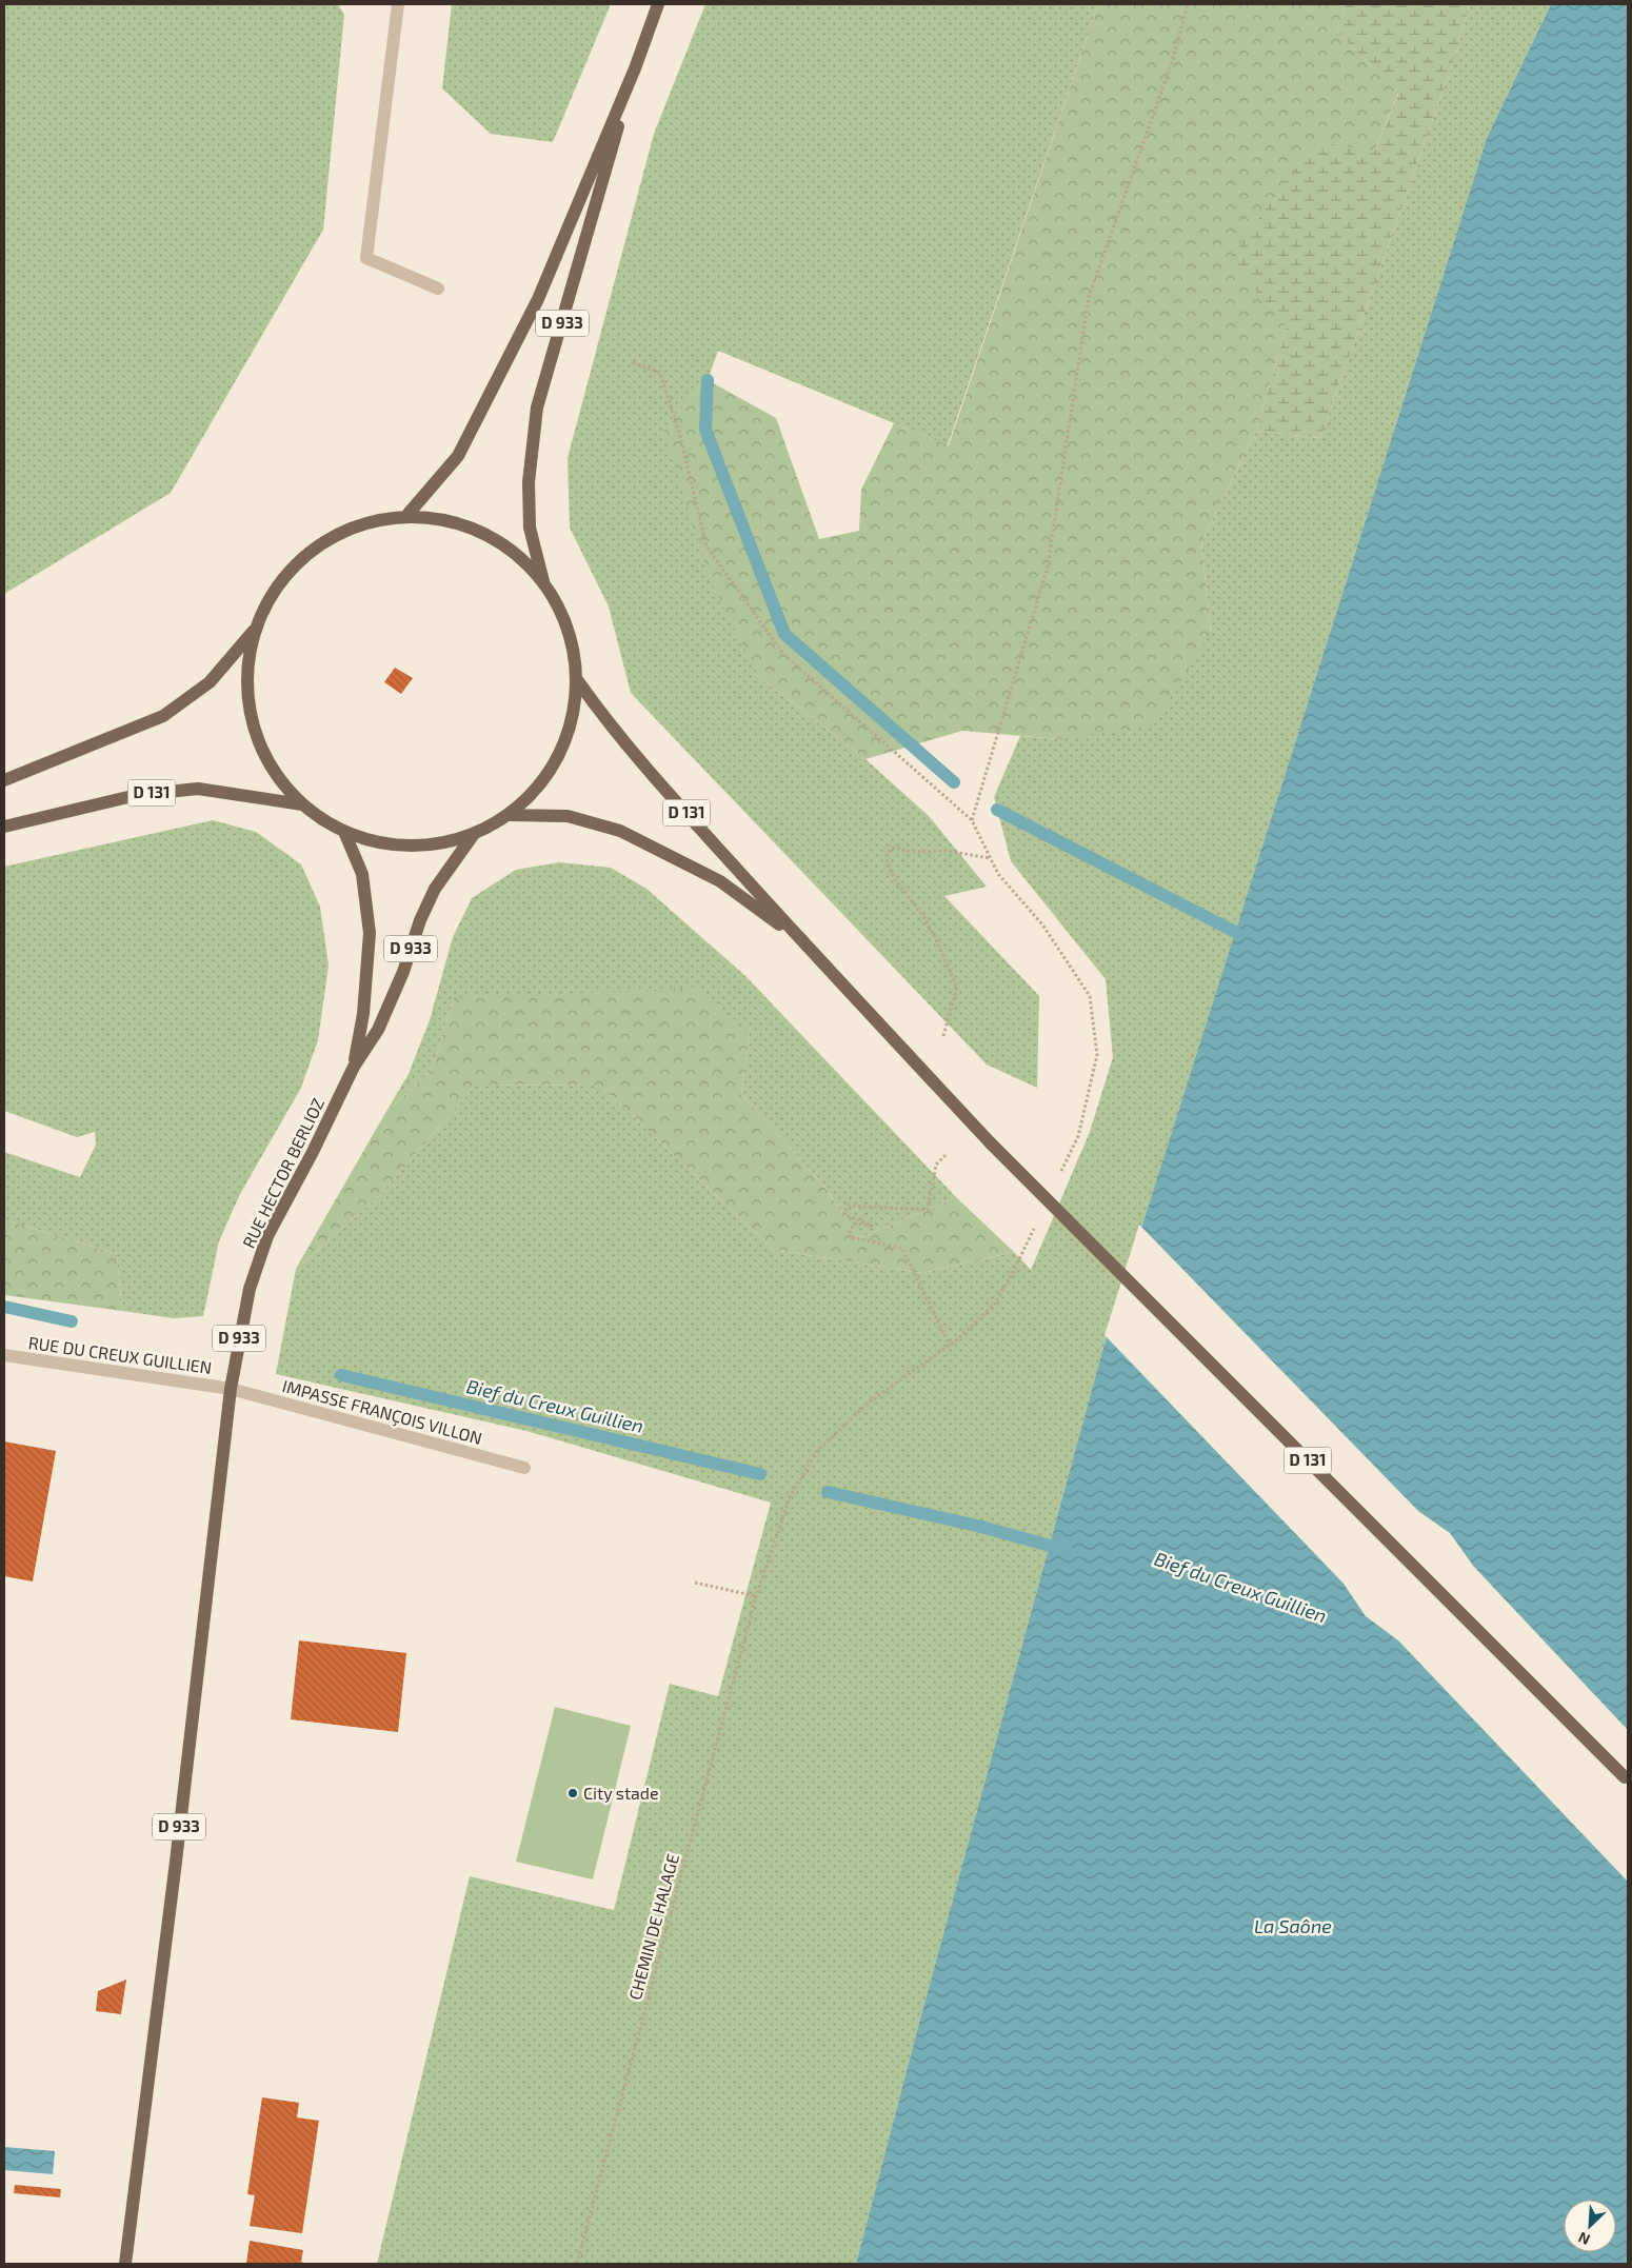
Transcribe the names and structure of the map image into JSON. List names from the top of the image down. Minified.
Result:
{"streets":{"main road":["D 933","D 131","RUE HECTOR BERLIOZ"],"street":["RUE DU CREUX GUILLIEN","IMPASSE FRANÇOIS VILLON"],"path":["CHEMIN DE HALAGE"]},"crossings":[["D 933","RUE HECTOR BERLIOZ"],["D 933","RUE DU CREUX GUILLIEN"],["D 933","IMPASSE FRANÇOIS VILLON"],["RUE HECTOR BERLIOZ","RUE DU CREUX GUILLIEN"],["RUE HECTOR BERLIOZ","IMPASSE FRANÇOIS VILLON"],["RUE DU CREUX GUILLIEN","IMPASSE FRANÇOIS VILLON"]],"water":["Bief du Creux Guillien","La Saône"],"places":["City stade"],"north":"bottom left"}
